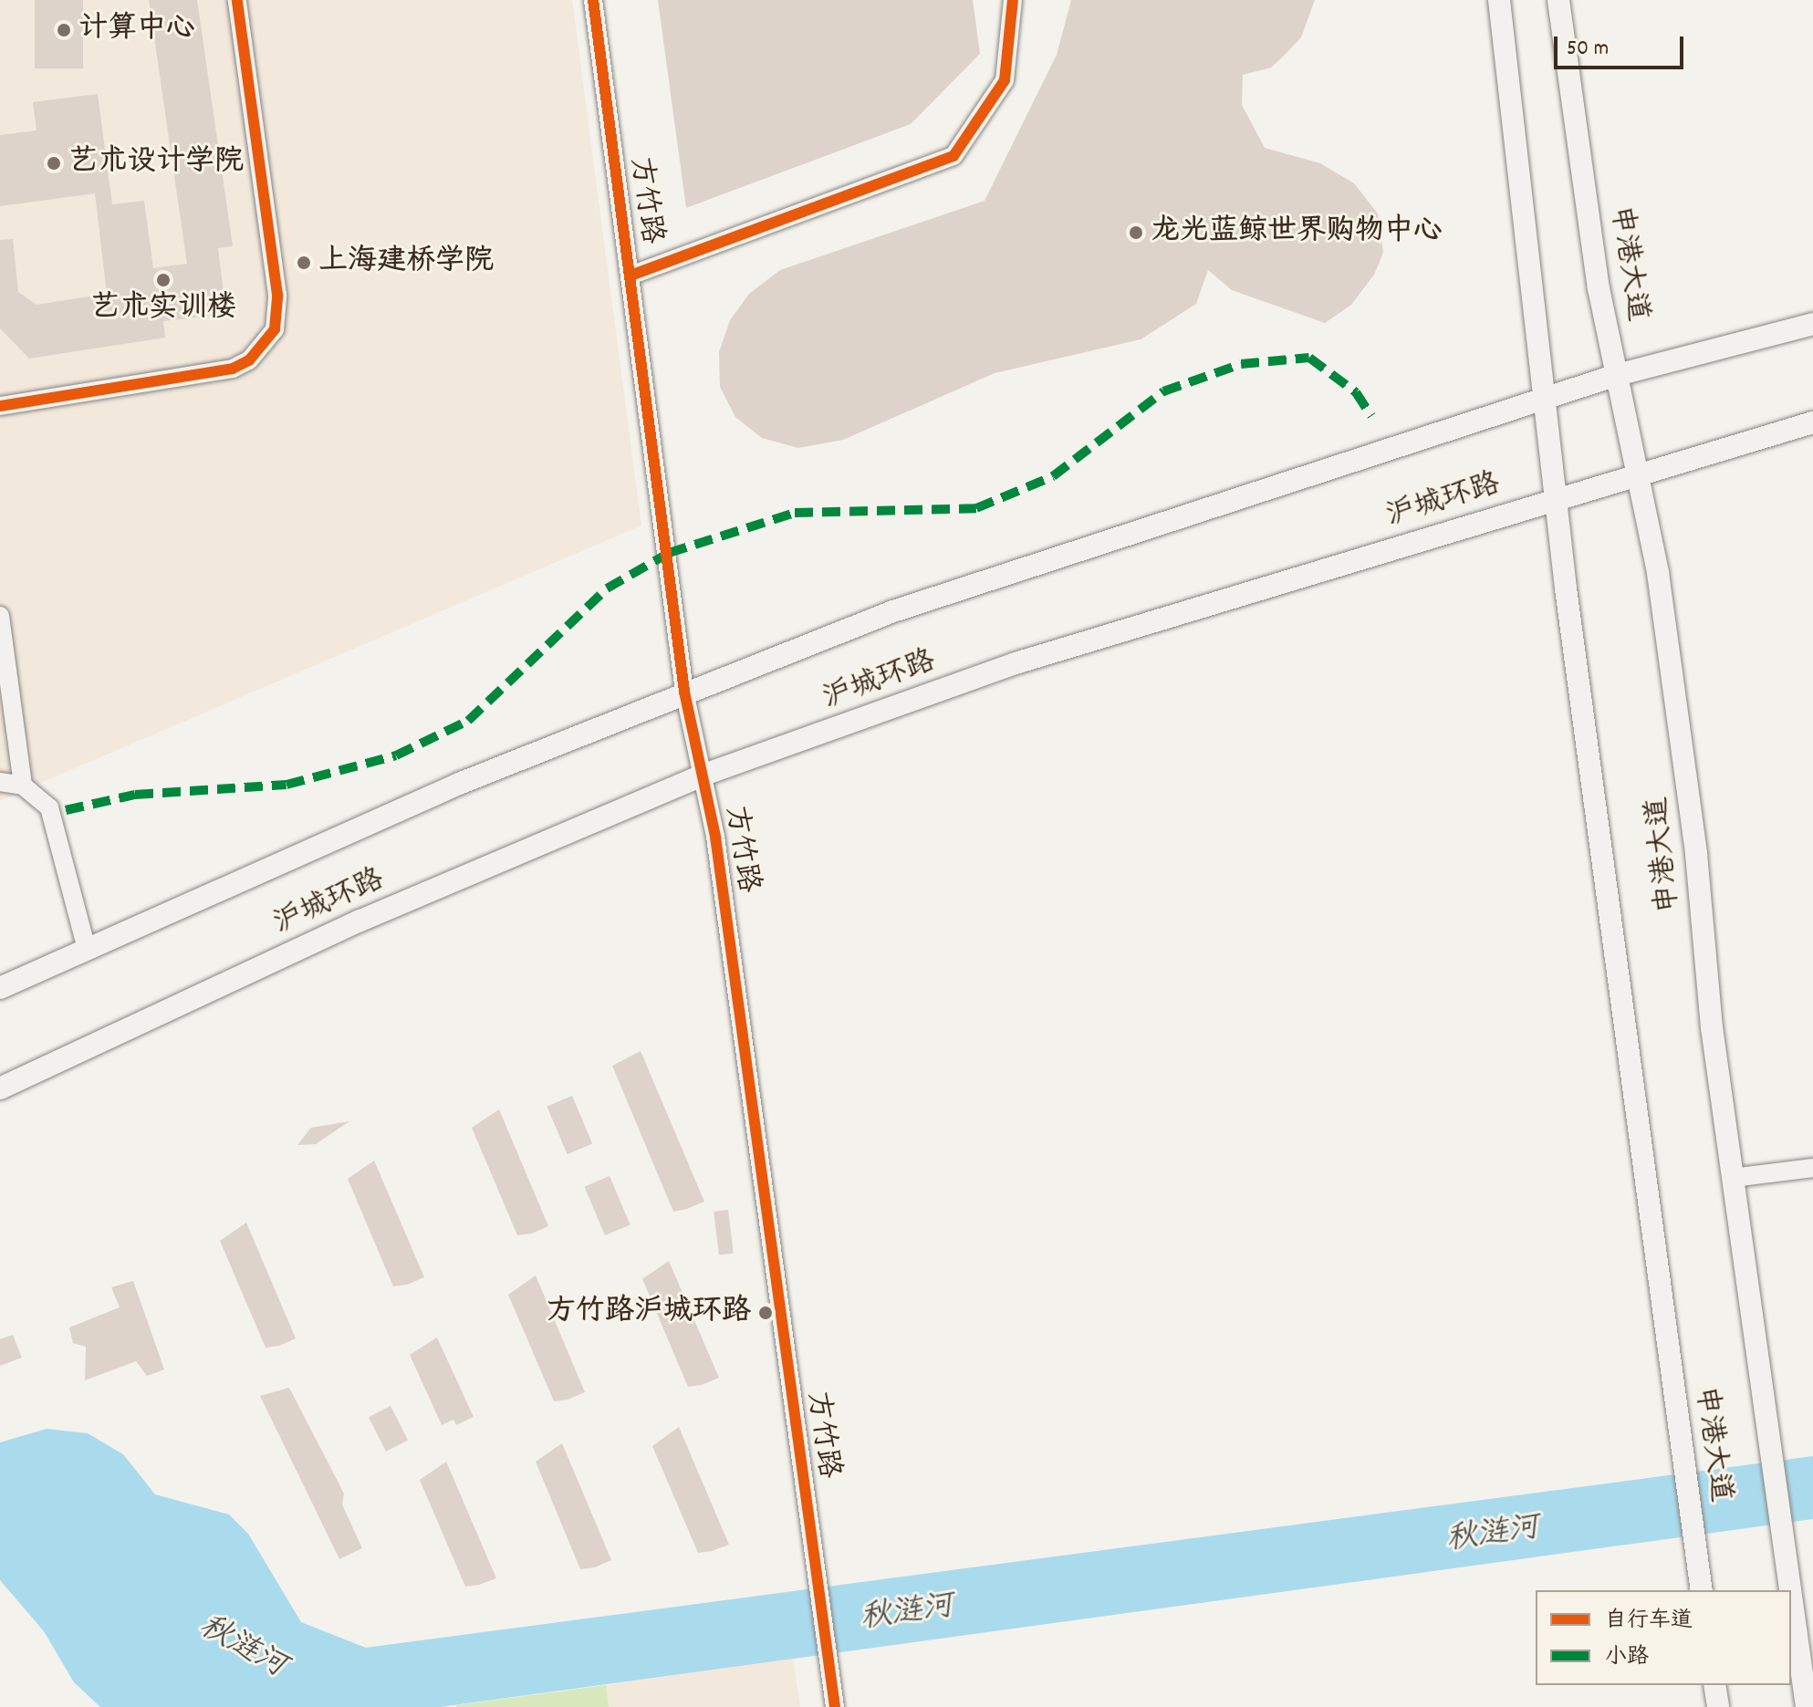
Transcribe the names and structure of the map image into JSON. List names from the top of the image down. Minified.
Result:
{"streets":{"main road":["申港大道","沪城环路"],"street":["方竹路"]},"crossings":[["方竹路","沪城环路"],["申港大道","沪城环路"]],"water":["秋涟河"],"places":["计算中心","艺术设计学院","龙光蓝鲸世界购物中心","上海建桥学院","艺术实训楼","方竹路沪城环路"],"legend":["自行车道","小路"],"scale_bar":"50 m"}
